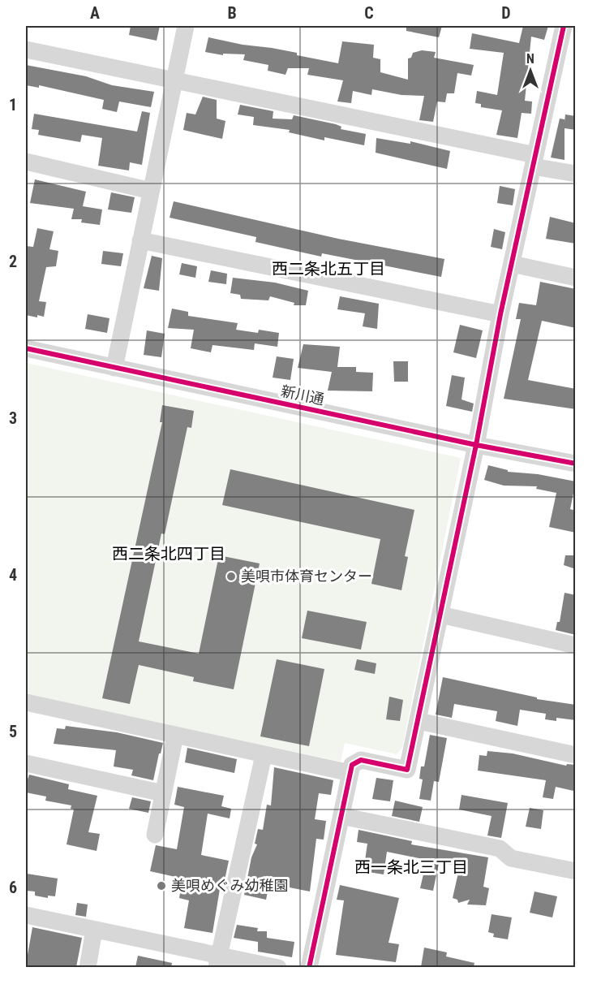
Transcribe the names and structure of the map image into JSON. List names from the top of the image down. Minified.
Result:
{"streets":{"street":["新川通"]},"districts":["西二条北五丁目","西二条北四丁目","西一条北三丁目"],"places":["美唄市体育センター","美唄めぐみ幼稚園"],"north":"top","grid":{"columns":["A","B","C","D"],"rows":["1","2","3","4","5","6"]}}
